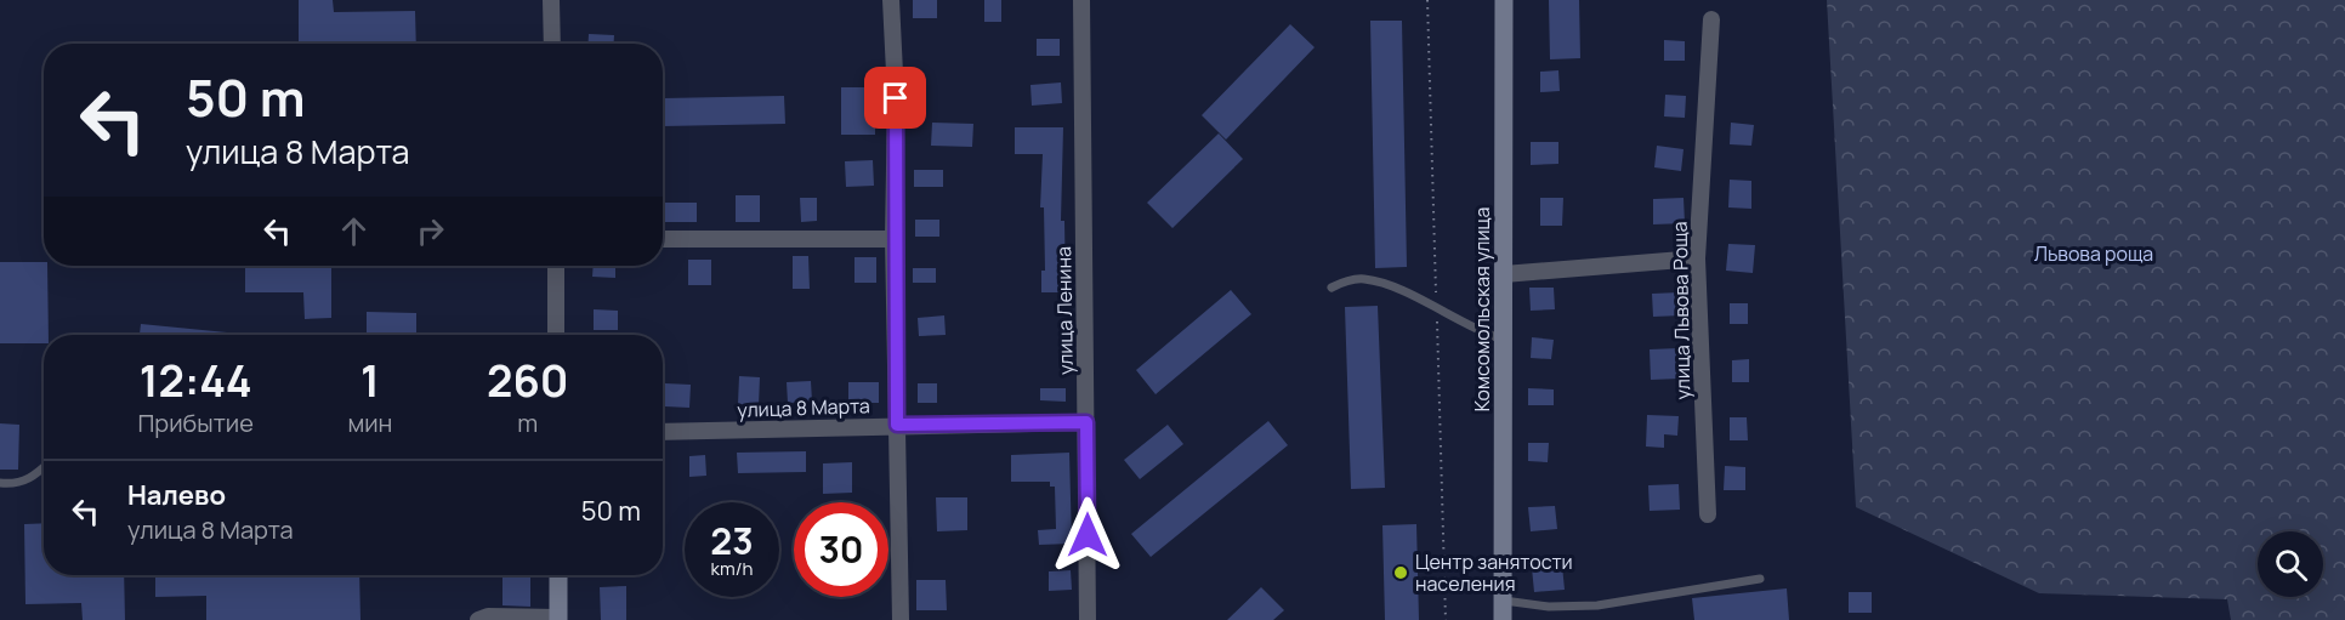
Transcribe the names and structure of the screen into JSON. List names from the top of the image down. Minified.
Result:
{"streets":{"main road":["Комсомольская улица"],"street":["улица Ленина","улица Львова Роща","улица 8 Марта"]},"crossings":[["улица Ленина","улица 8 Марта"]],"parks":["Львова роща"],"places":["Центр занятости населения"],"page":{"turn":["50 m","улица 8 Марта"],"eta":["12:44","Прибытие","1","мин","260","m"],"list":[{"name":"Налево","note":"улица 8 Марта","value":"50 m"}],"speed":"23 km/h","limit":"30"}}
